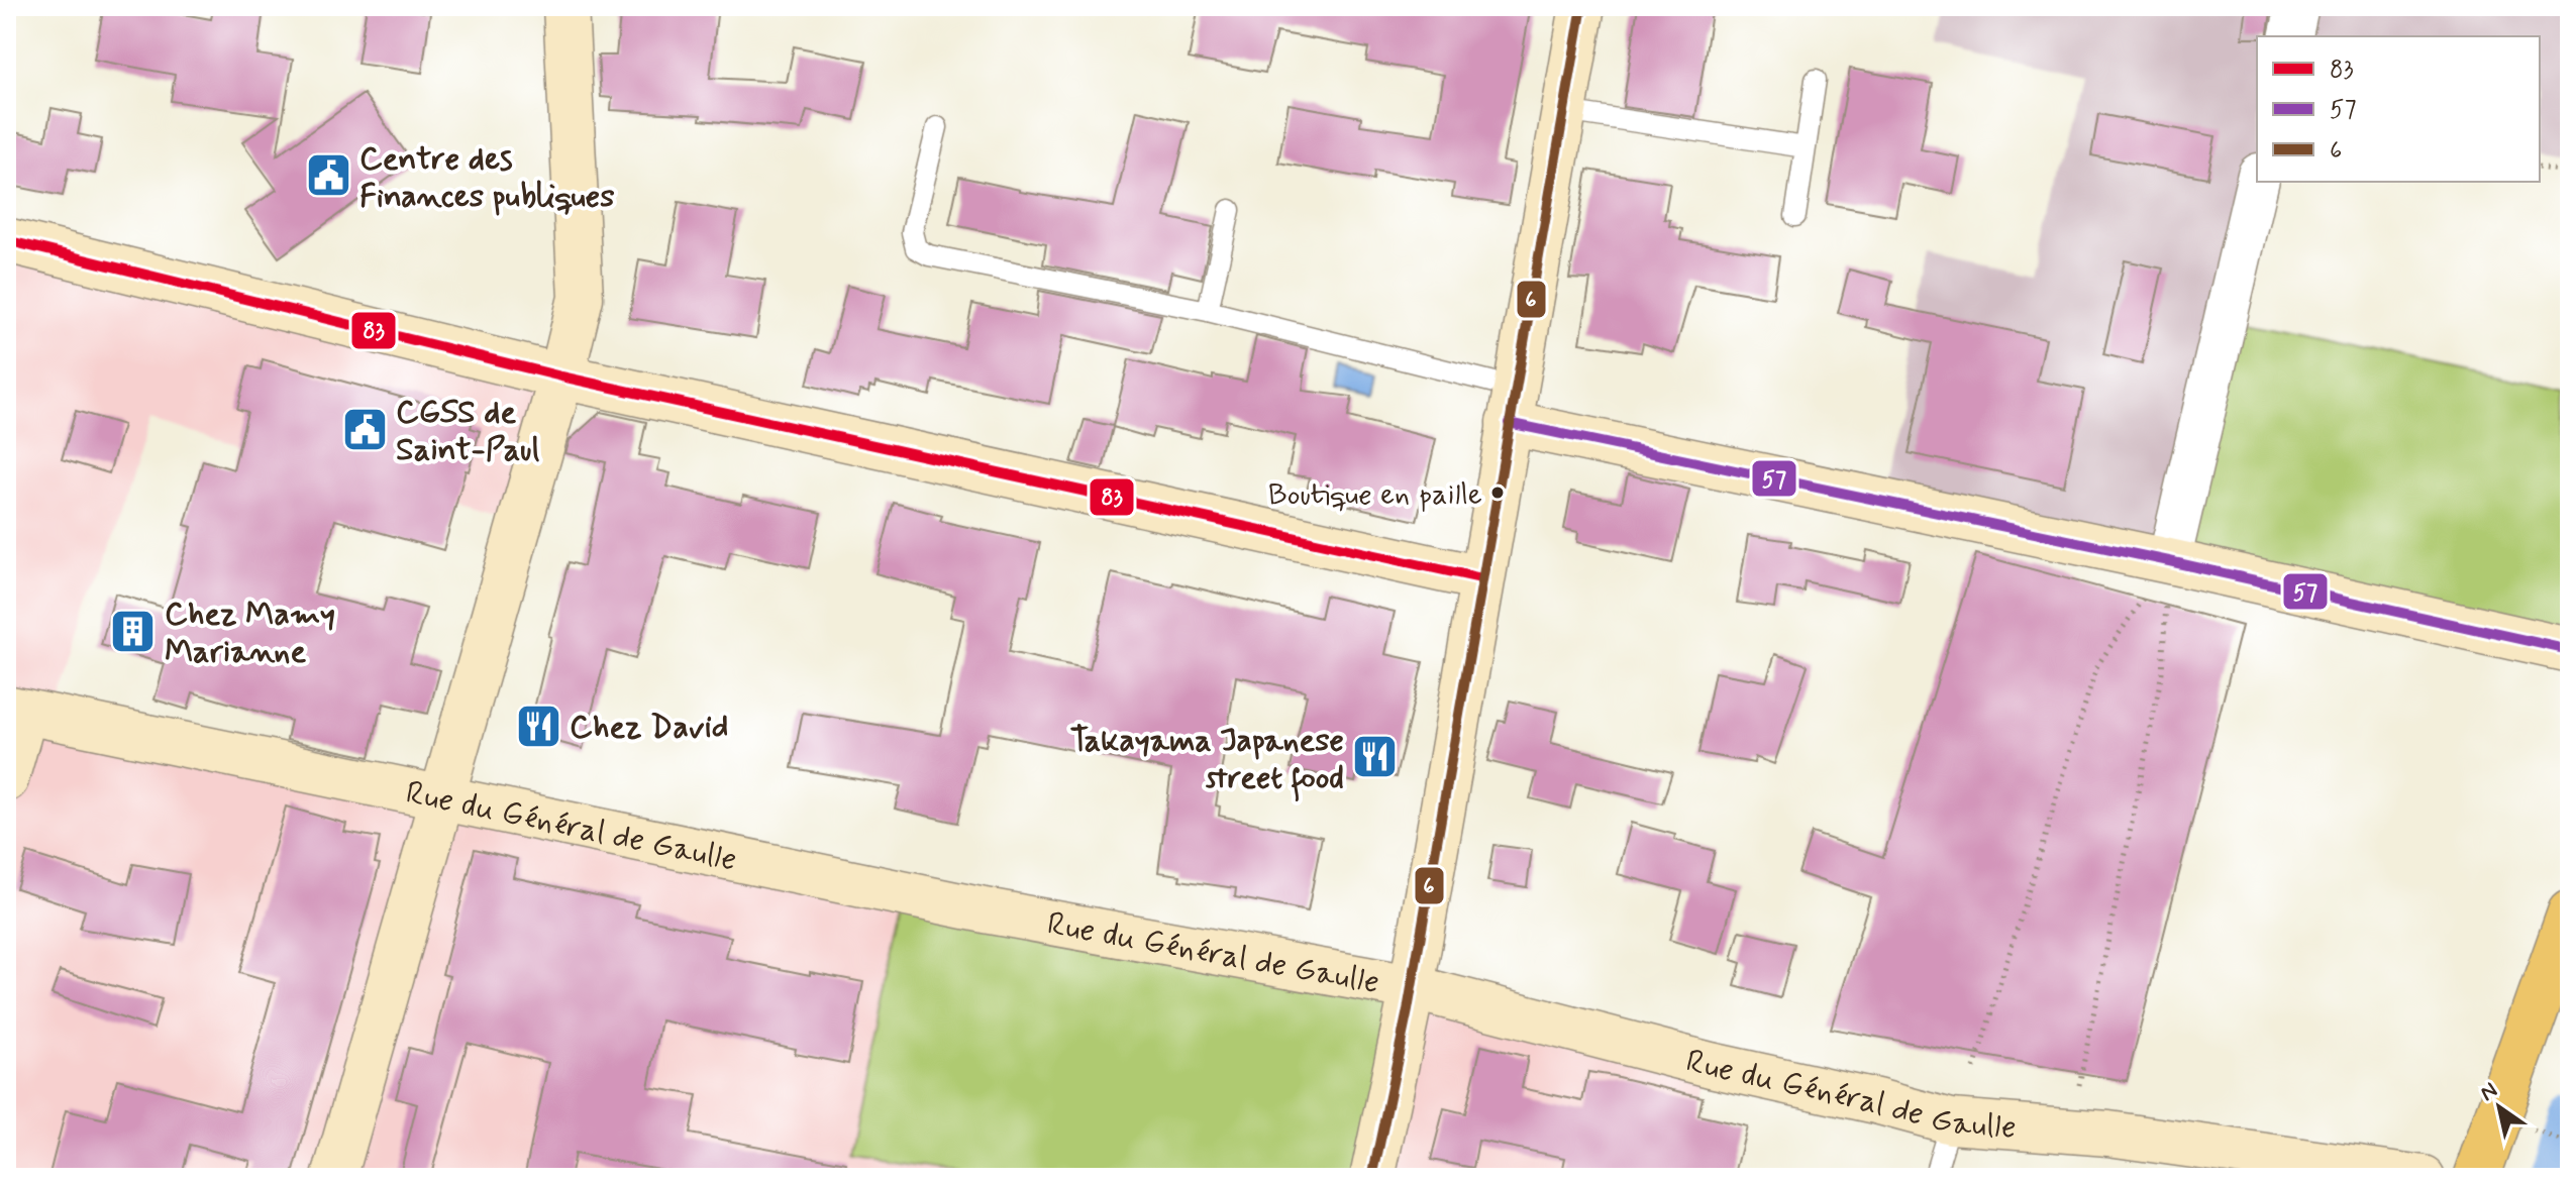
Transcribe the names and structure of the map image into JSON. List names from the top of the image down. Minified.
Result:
{"streets":{"street":["Rue du Général de Gaulle"]},"places":{"public building":["Centre des Finances publiques","CGSS de Saint-Paul"],"other":["Boutique en paille"],"building":["Chez Mamy Marianne"],"restaurant":["Chez David","Takayama Japanese street food"]},"lines":["transit line 6","transit line 83","transit line 57"],"legend":["83","57","6"],"north":"top left"}
